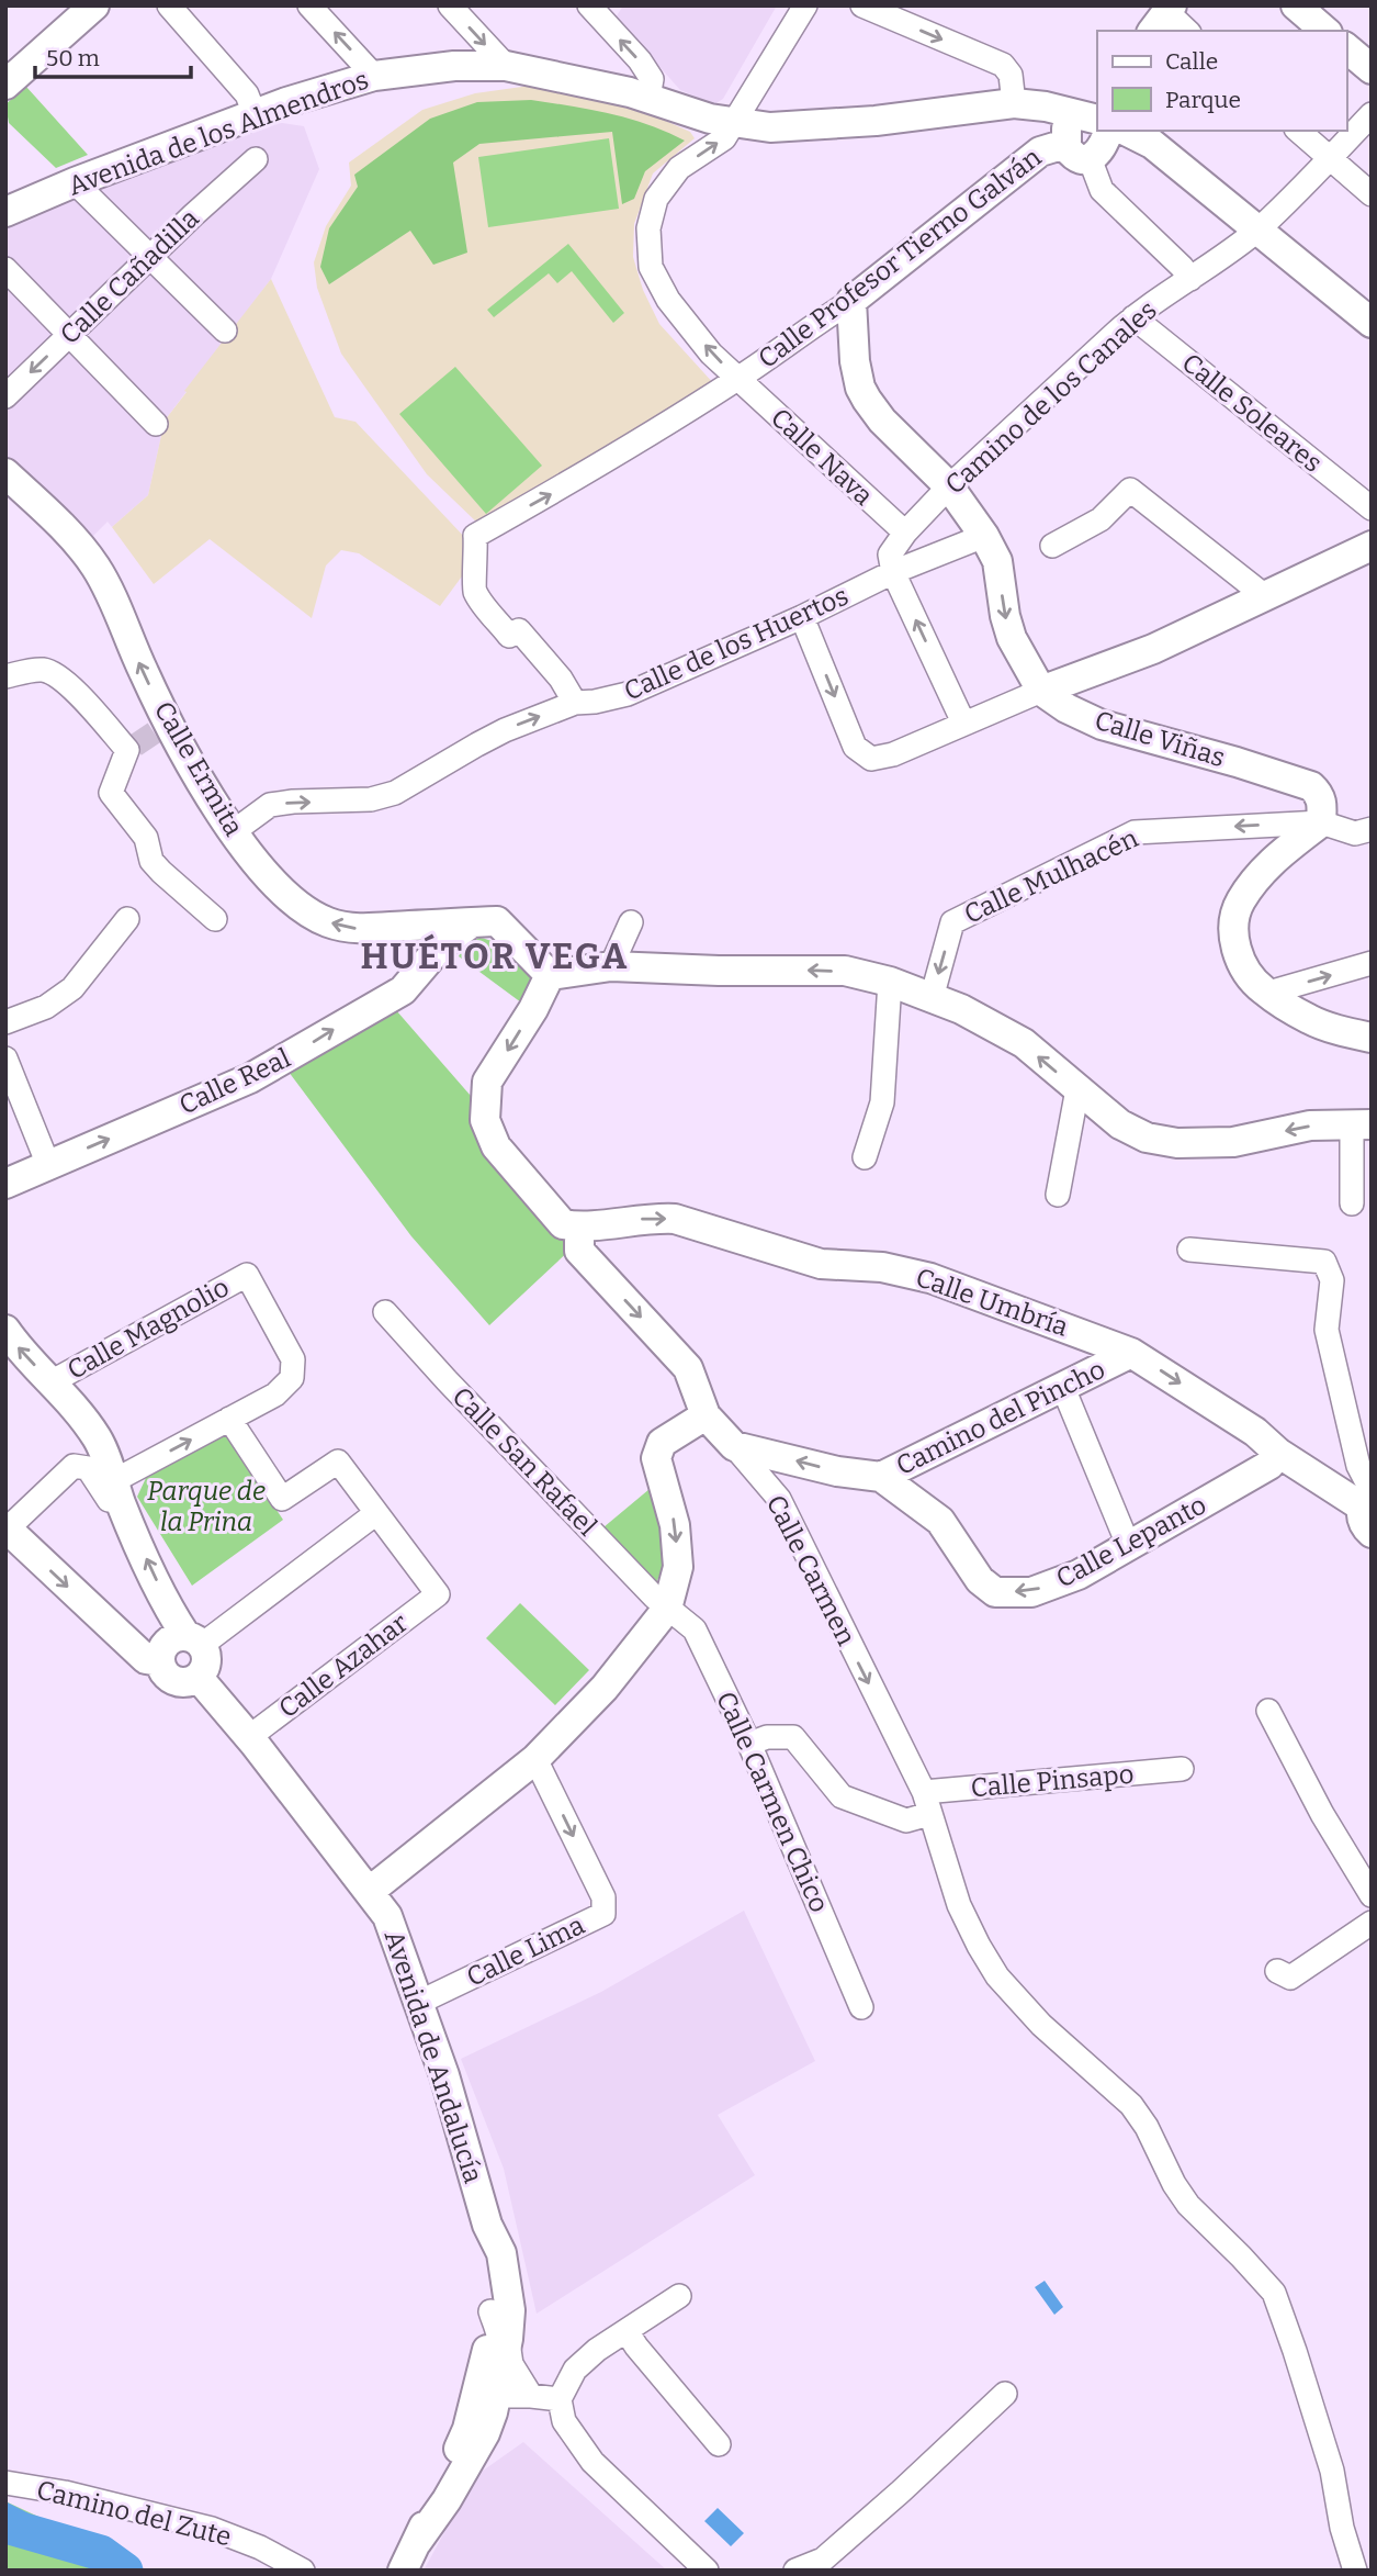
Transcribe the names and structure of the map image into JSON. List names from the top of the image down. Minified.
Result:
{"streets":{"street":["Avenida de los Almendros","Calle Profesor Tierno Galván","Calle Cañadilla","Camino de los Canales","Calle Soleares","Calle Nava","Calle de los Huertos","Calle Viñas","Calle Ermita","Calle Mulhacén","Calle Real","Calle Umbría","Calle Magnolio","Camino del Pincho","Calle San Rafael","Calle Lepanto","Calle Carmen","Calle Azahar","Calle Pinsapo","Calle Carmen Chico","Calle Lima","Avenida de Andalucía","Camino del Zute"]},"crossings":[["Avenida de los Almendros","Calle Nava"],["Calle Profesor Tierno Galván","Calle Nava"],["Calle Profesor Tierno Galván","Calle de los Huertos"],["Calle Profesor Tierno Galván","Calle Viñas"],["Camino de los Canales","Calle Soleares"],["Camino de los Canales","Calle Nava"],["Camino de los Canales","Calle de los Huertos"],["Camino de los Canales","Calle Viñas"],["Calle de los Huertos","Calle Viñas"],["Calle de los Huertos","Calle Ermita"],["Calle Viñas","Calle Mulhacén"],["Calle Ermita","Calle Real"],["Calle Umbría","Camino del Pincho"],["Calle Umbría","Calle Lepanto"],["Calle Umbría","Calle Carmen"],["Camino del Pincho","Calle Lepanto"],["Camino del Pincho","Calle Carmen"],["Calle San Rafael","Calle Carmen Chico"],["Calle Carmen","Calle Pinsapo"],["Calle Azahar","Avenida de Andalucía"],["Calle Pinsapo","Calle Carmen Chico"],["Calle Lima","Avenida de Andalucía"]],"one_way":["Calle de los Huertos","Calle Ermita","Camino del Pincho","Calle Lepanto","Calle Carmen"],"districts":["HUÉTOR VEGA"],"parks":["Parque de la Prina"],"legend":["Calle","Parque"],"scale_bar":"50 m"}
